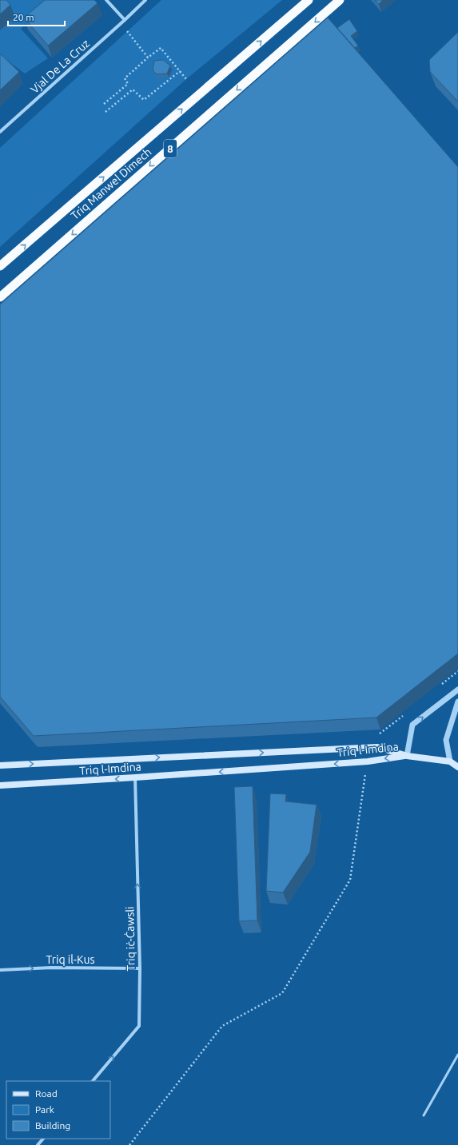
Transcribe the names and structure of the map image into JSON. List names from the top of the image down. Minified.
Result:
{"streets":{"highway":["8","Triq Manwel Dimech"],"main road":["Triq l-Imdina"],"street":["Vjal De La Cruz","Triq iċ-Ċawsli","Triq il-Kus"]},"crossings":[["Triq l-Imdina","Triq iċ-Ċawsli"],["Triq iċ-Ċawsli","Triq il-Kus"]],"one_way":["Triq iċ-Ċawsli","Triq il-Kus"],"legend":["Road","Park","Building"],"scale_bar":"20 m"}
